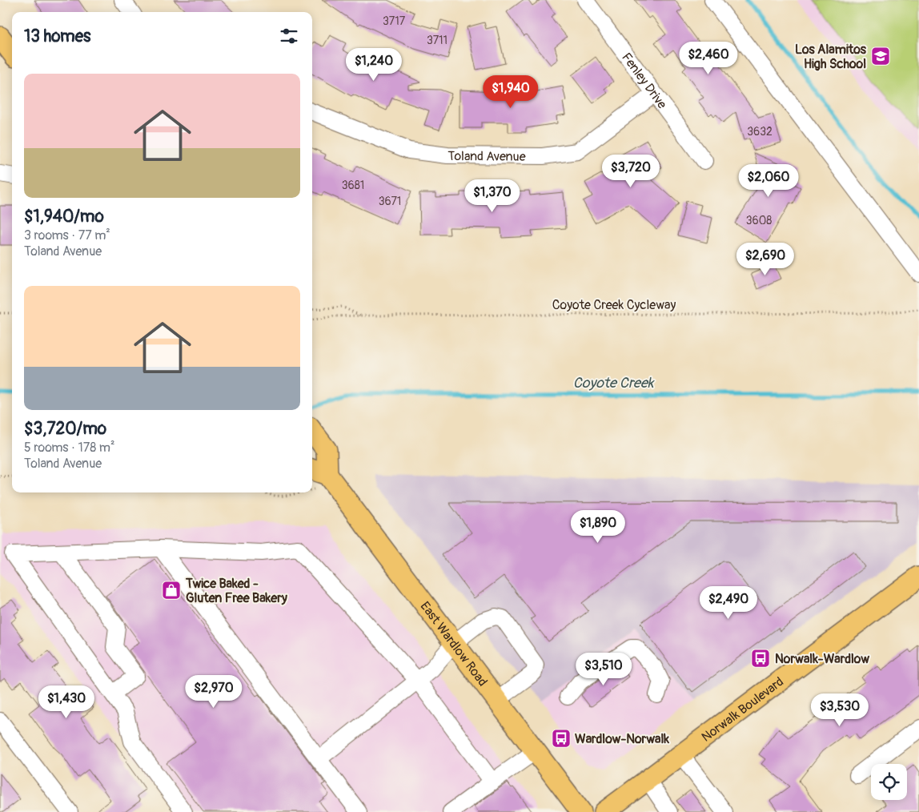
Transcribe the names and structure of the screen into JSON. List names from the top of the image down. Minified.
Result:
{"streets":{"main road":["East Wardlow Road","Norwalk Boulevard"],"street":["Fenley Drive","Toland Avenue"],"path":["Coyote Creek Cycleway"]},"crossings":[["Fenley Drive","Toland Avenue"]],"water":["Coyote Creek"],"places":{"school or university":["Los Alamitos High School"],"shop":["Twice Baked - Gluten Free Bakery"],"bus stop":["Norwalk-Wardlow","Wardlow-Norwalk"]},"house_numbers":["3717","3711","3632","3681","3671","3608"],"page":{"heading":"13 homes","price":["$2,460","$1,240","$1,940","$3,720","$2,060","$1,370","$2,690","$1,890","$2,490","$3,510","$2,970","$1,430","$3,530"],"list":[{"name":"$1,940/mo","note":"3 rooms · 77 m² · Toland Avenue"},{"name":"$3,720/mo","note":"5 rooms · 178 m² · Toland Avenue"}]}}
